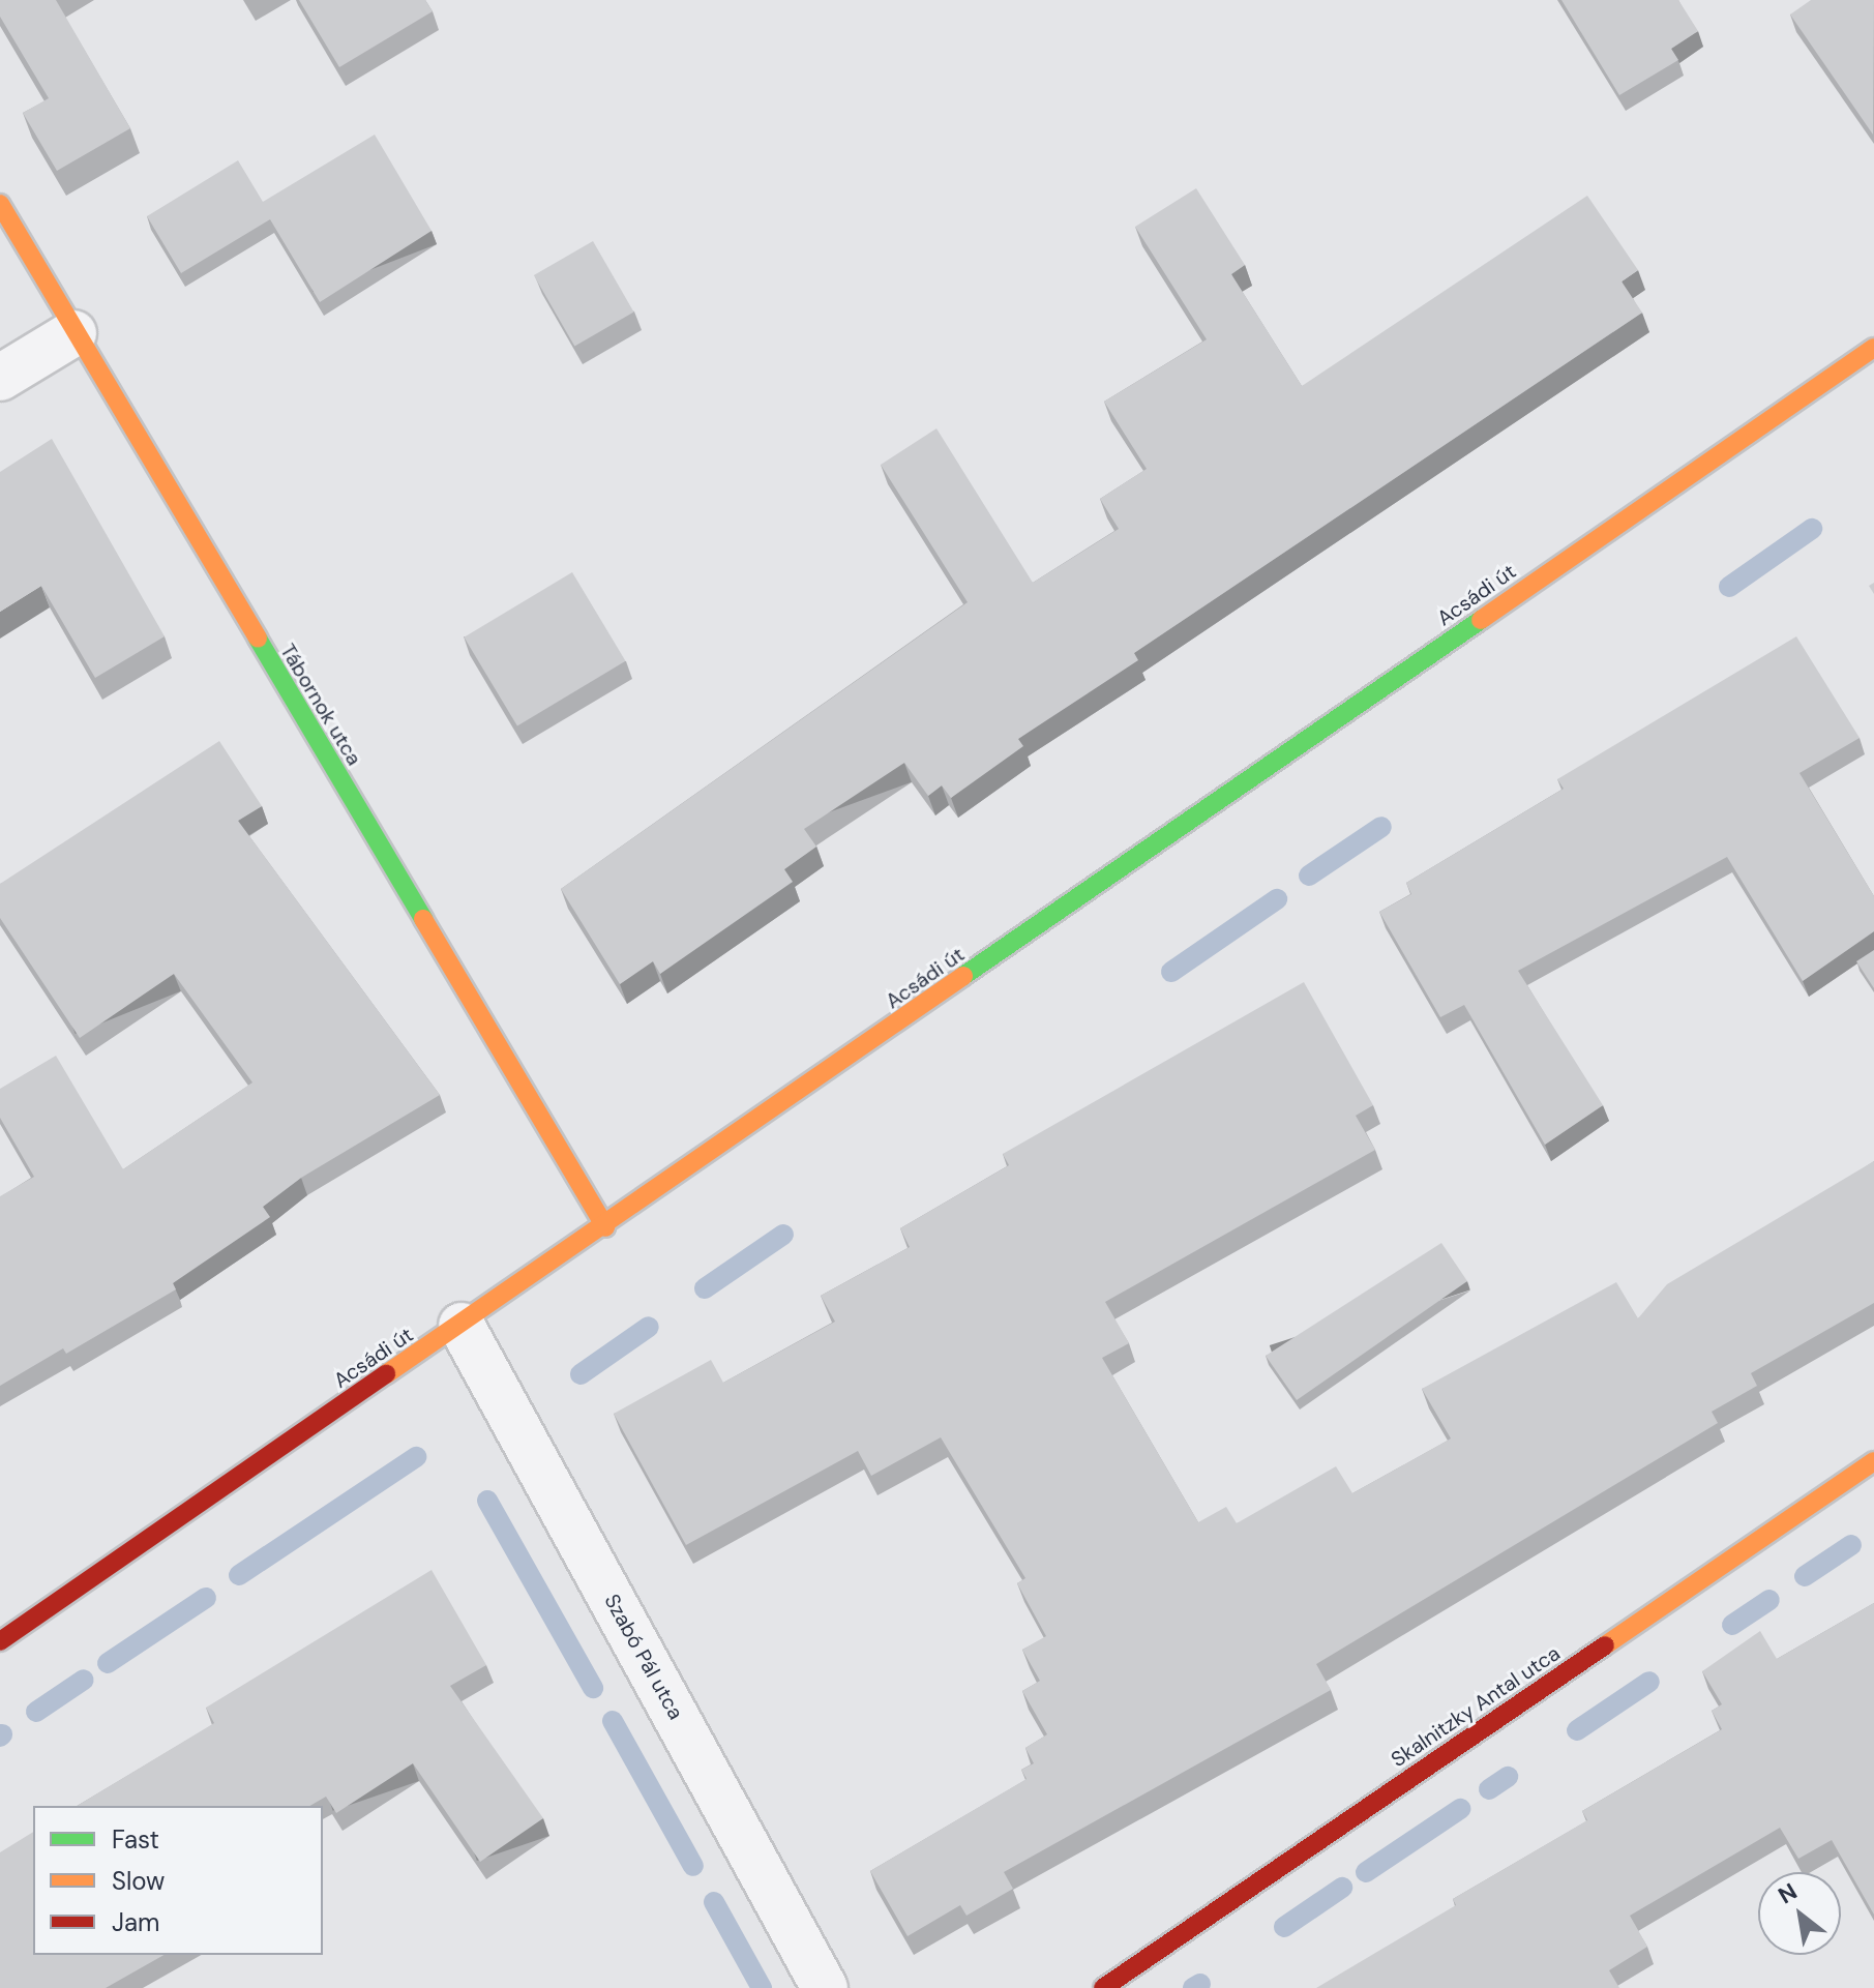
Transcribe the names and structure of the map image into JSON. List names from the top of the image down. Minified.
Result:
{"streets":{"main road":["Acsádi út","Tábornok utca","Skalnitzky Antal utca"],"street":["Szabó Pál utca"]},"crossings":[["Acsádi út","Tábornok utca"],["Acsádi út","Szabó Pál utca"]],"legend":["Fast","Slow","Jam"],"north":"top left"}
